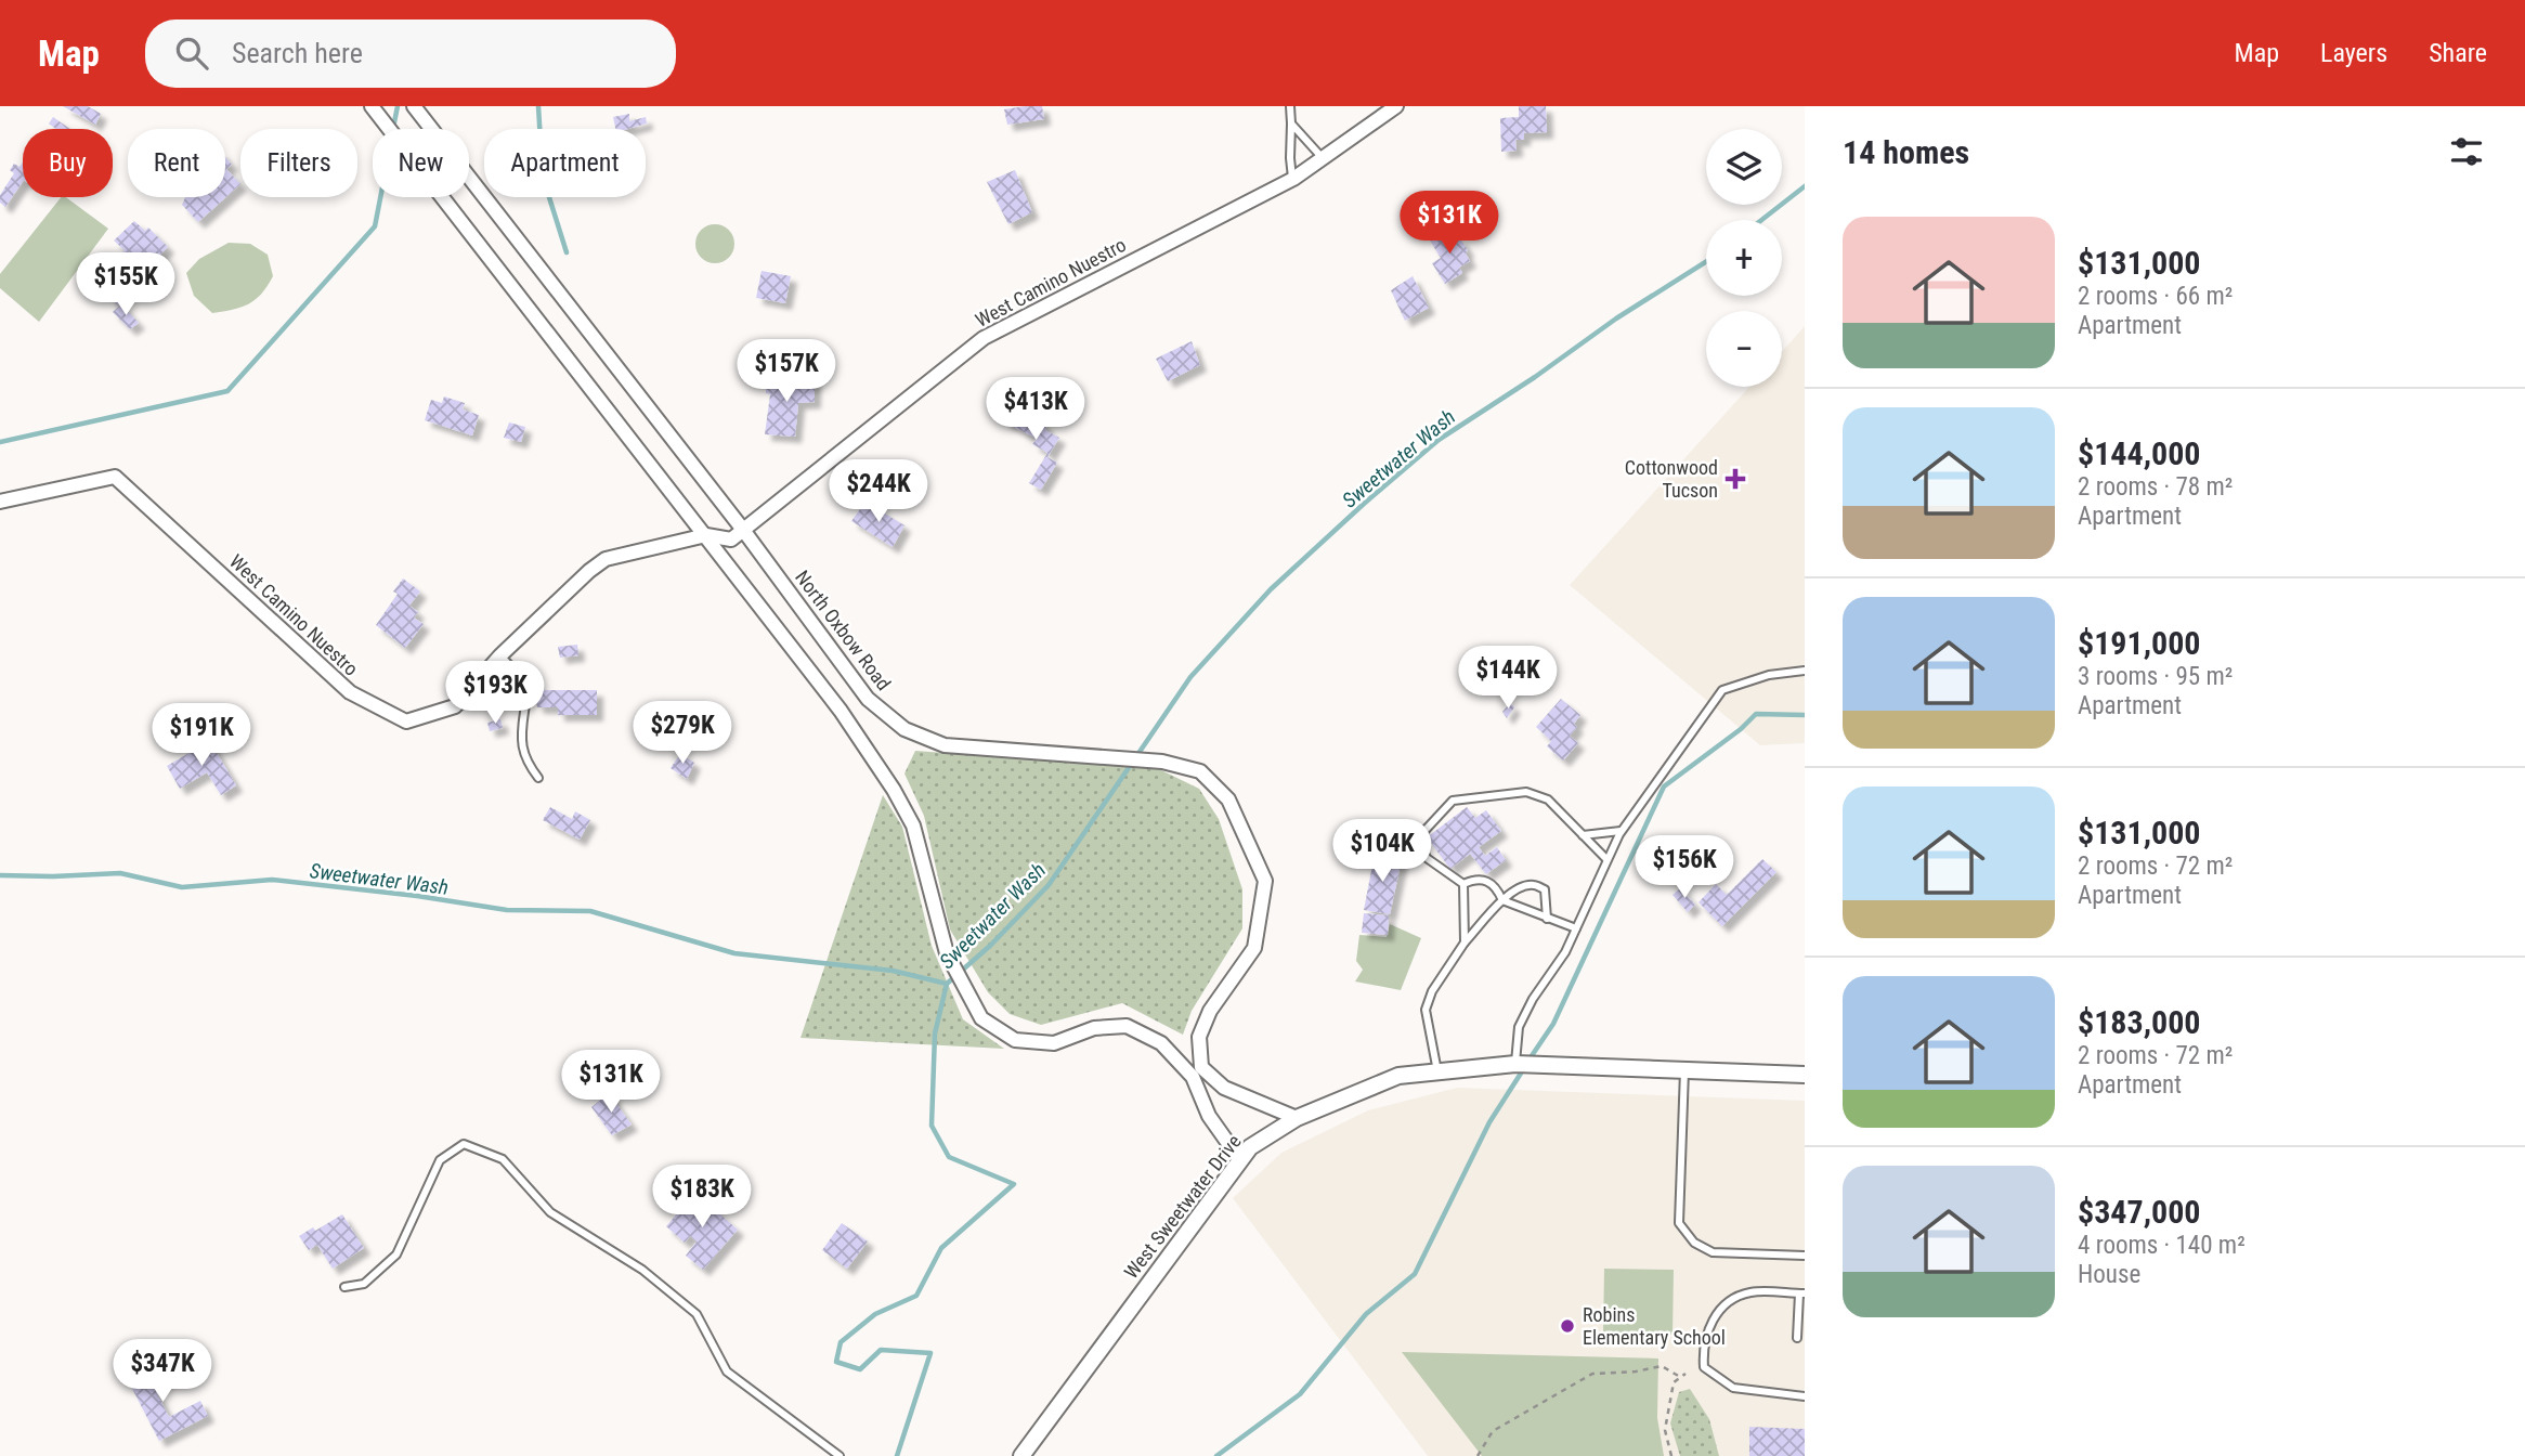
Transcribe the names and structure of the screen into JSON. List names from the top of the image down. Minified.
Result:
{"streets":{"street":["West Camino Nuestro","North Oxbow Road","West Sweetwater Drive"]},"crossings":[["West Camino Nuestro","North Oxbow Road"],["North Oxbow Road","West Sweetwater Drive"]],"water":["Sweetwater Wash"],"places":{"health":["Cottonwood Tucson"],"other":["Robins Elementary School"]},"page":{"header":"Map","search":"Search here","nav":["Map","Layers","Share"],"heading":"14 homes","map_buttons":["+","−"],"chip":["Buy","Rent","Filters","New","Apartment"],"price":["$131K","$155K","$157K","$413K","$244K","$144K","$193K","$279K","$191K","$104K","$156K","$131K","$183K","$347K"],"list":[{"name":"$131,000","note":"2 rooms · 66 m² · Apartment"},{"name":"$144,000","note":"2 rooms · 78 m² · Apartment"},{"name":"$191,000","note":"3 rooms · 95 m² · Apartment"},{"name":"$131,000","note":"2 rooms · 72 m² · Apartment"},{"name":"$183,000","note":"2 rooms · 72 m² · Apartment"},{"name":"$347,000","note":"4 rooms · 140 m² · House"}]}}
